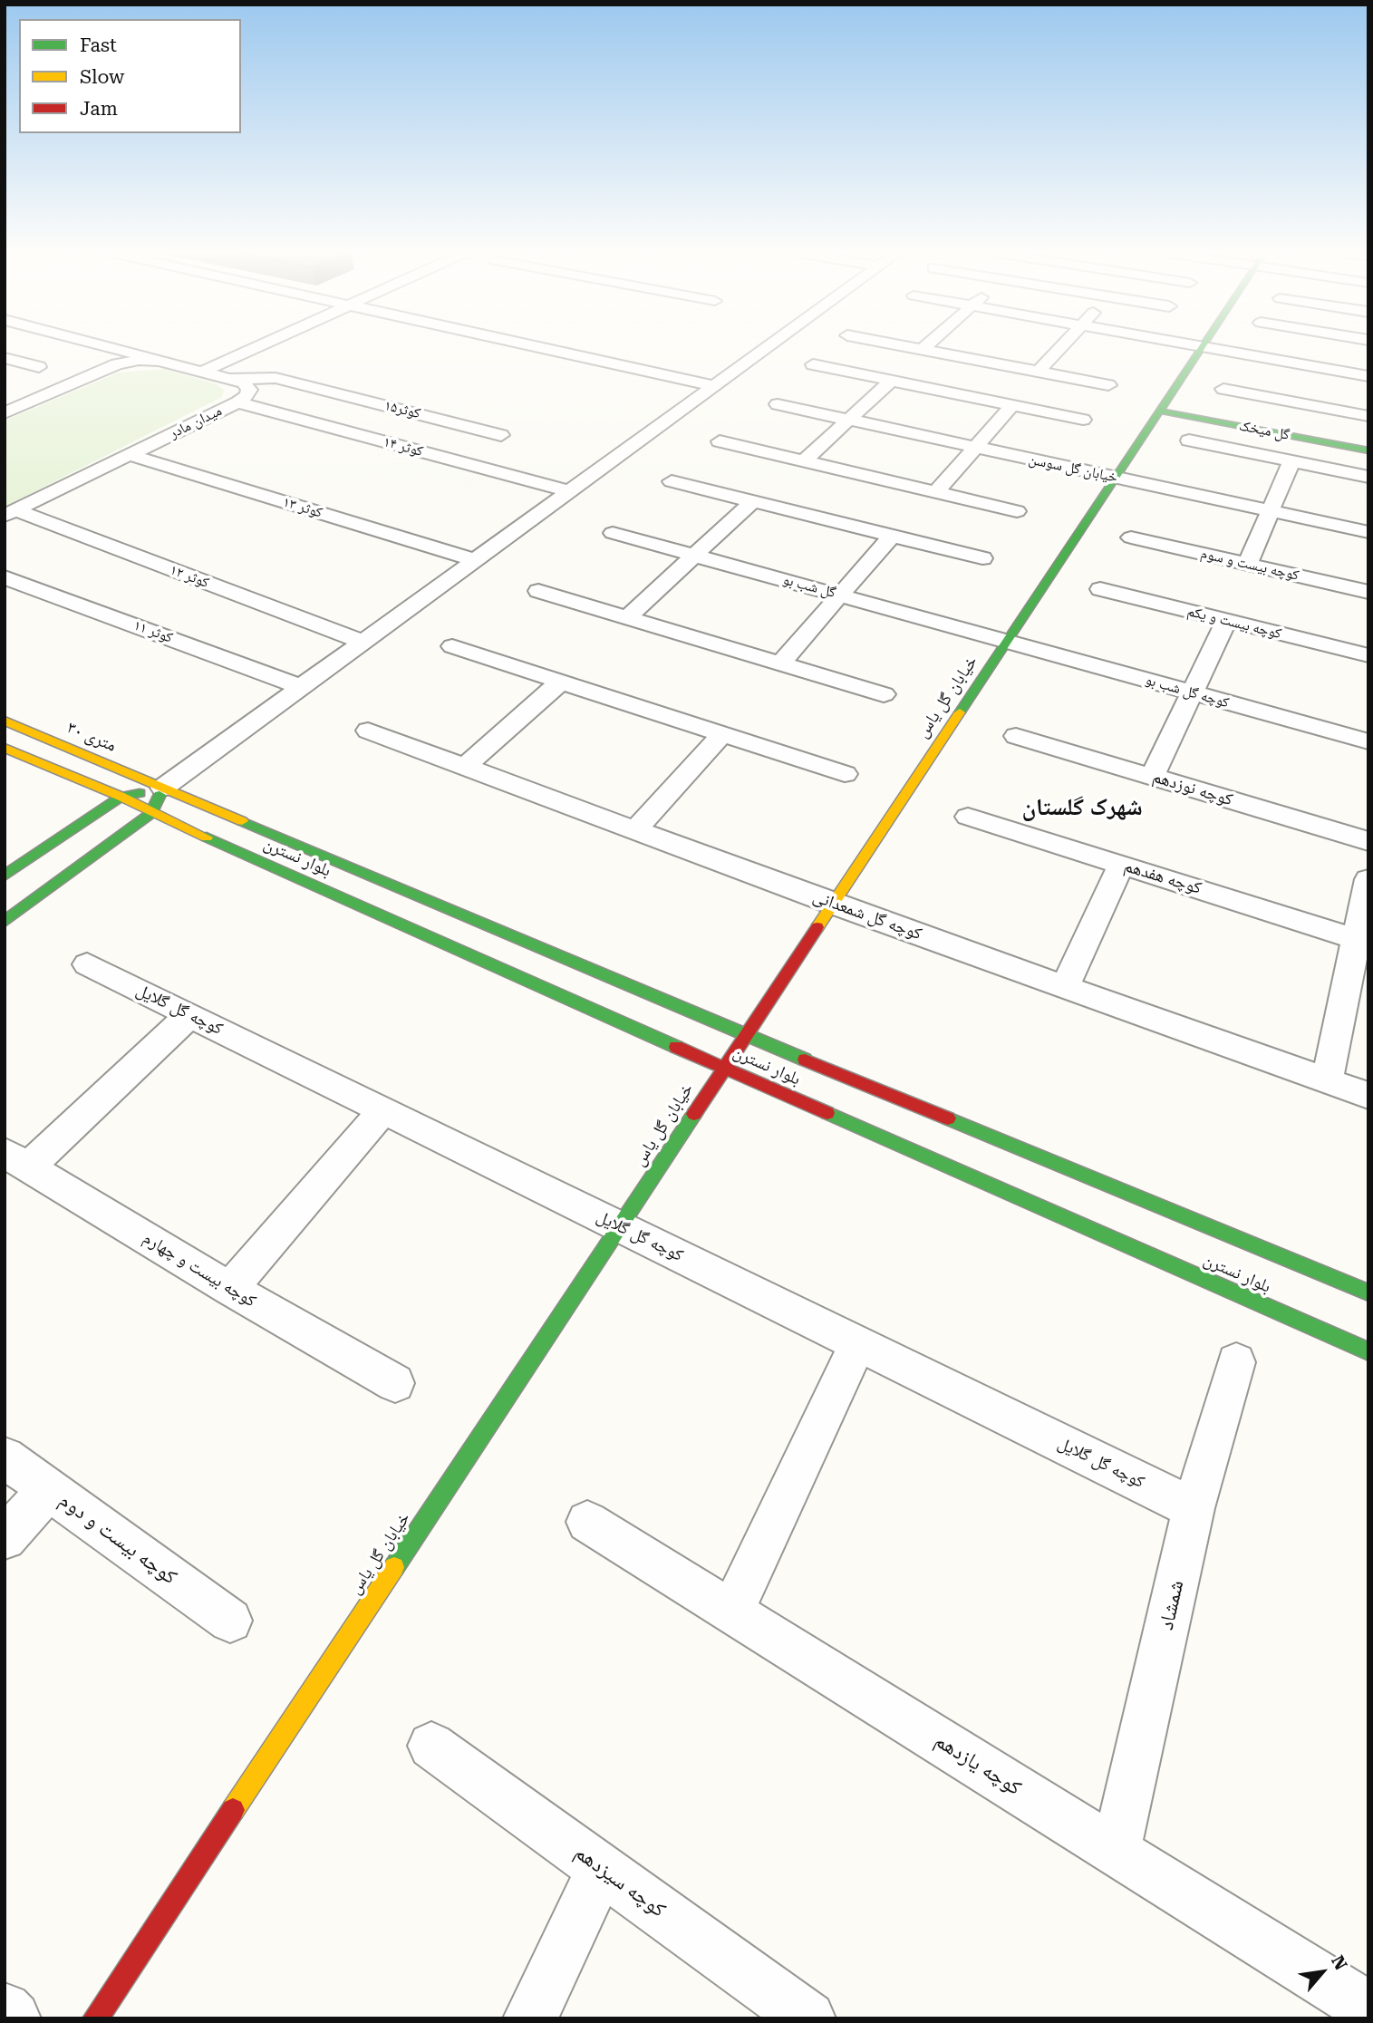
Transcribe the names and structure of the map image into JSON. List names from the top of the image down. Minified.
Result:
{"streets":{"street":["کوثر۱۵","میدان مادر","گل میخک","کوثر ۱۴","خیابان گل سوسن","کوثر ۱۳","کوچه بیست و سوم","کوثر ۱۲","گل شب بو","کوچه بیست و یکم","کوثر ۱۱","کوچه گل شب بو","خیابان گل یاس","۳۰ متری","کوچه نوزدهم","بلوار نسترن","کوچه هفدهم","کوچه گل شمعدانی","کوچه گل گلایل","کوچه بیست و چهارم","کوچه بیست و دوم","شمشاد","کوچه یازدهم","کوچه سیزدهم"]},"crossings":[["کوثر۱۵","میدان مادر"],["میدان مادر","کوثر ۱۴"],["میدان مادر","کوثر ۱۳"],["میدان مادر","کوثر ۱۲"],["گل میخک","خیابان گل یاس"],["خیابان گل سوسن","خیابان گل یاس"],["گل شب بو","کوچه گل شب بو"],["گل شب بو","خیابان گل یاس"],["کوچه گل شب بو","خیابان گل یاس"],["خیابان گل یاس","بلوار نسترن"],["خیابان گل یاس","کوچه گل شمعدانی"],["خیابان گل یاس","کوچه گل گلایل"],["۳۰ متری","بلوار نسترن"],["کوچه گل گلایل","شمشاد"],["شمشاد","کوچه یازدهم"]],"districts":["شهرک گلستان"],"legend":["Fast","Slow","Jam"],"north":"top right"}
